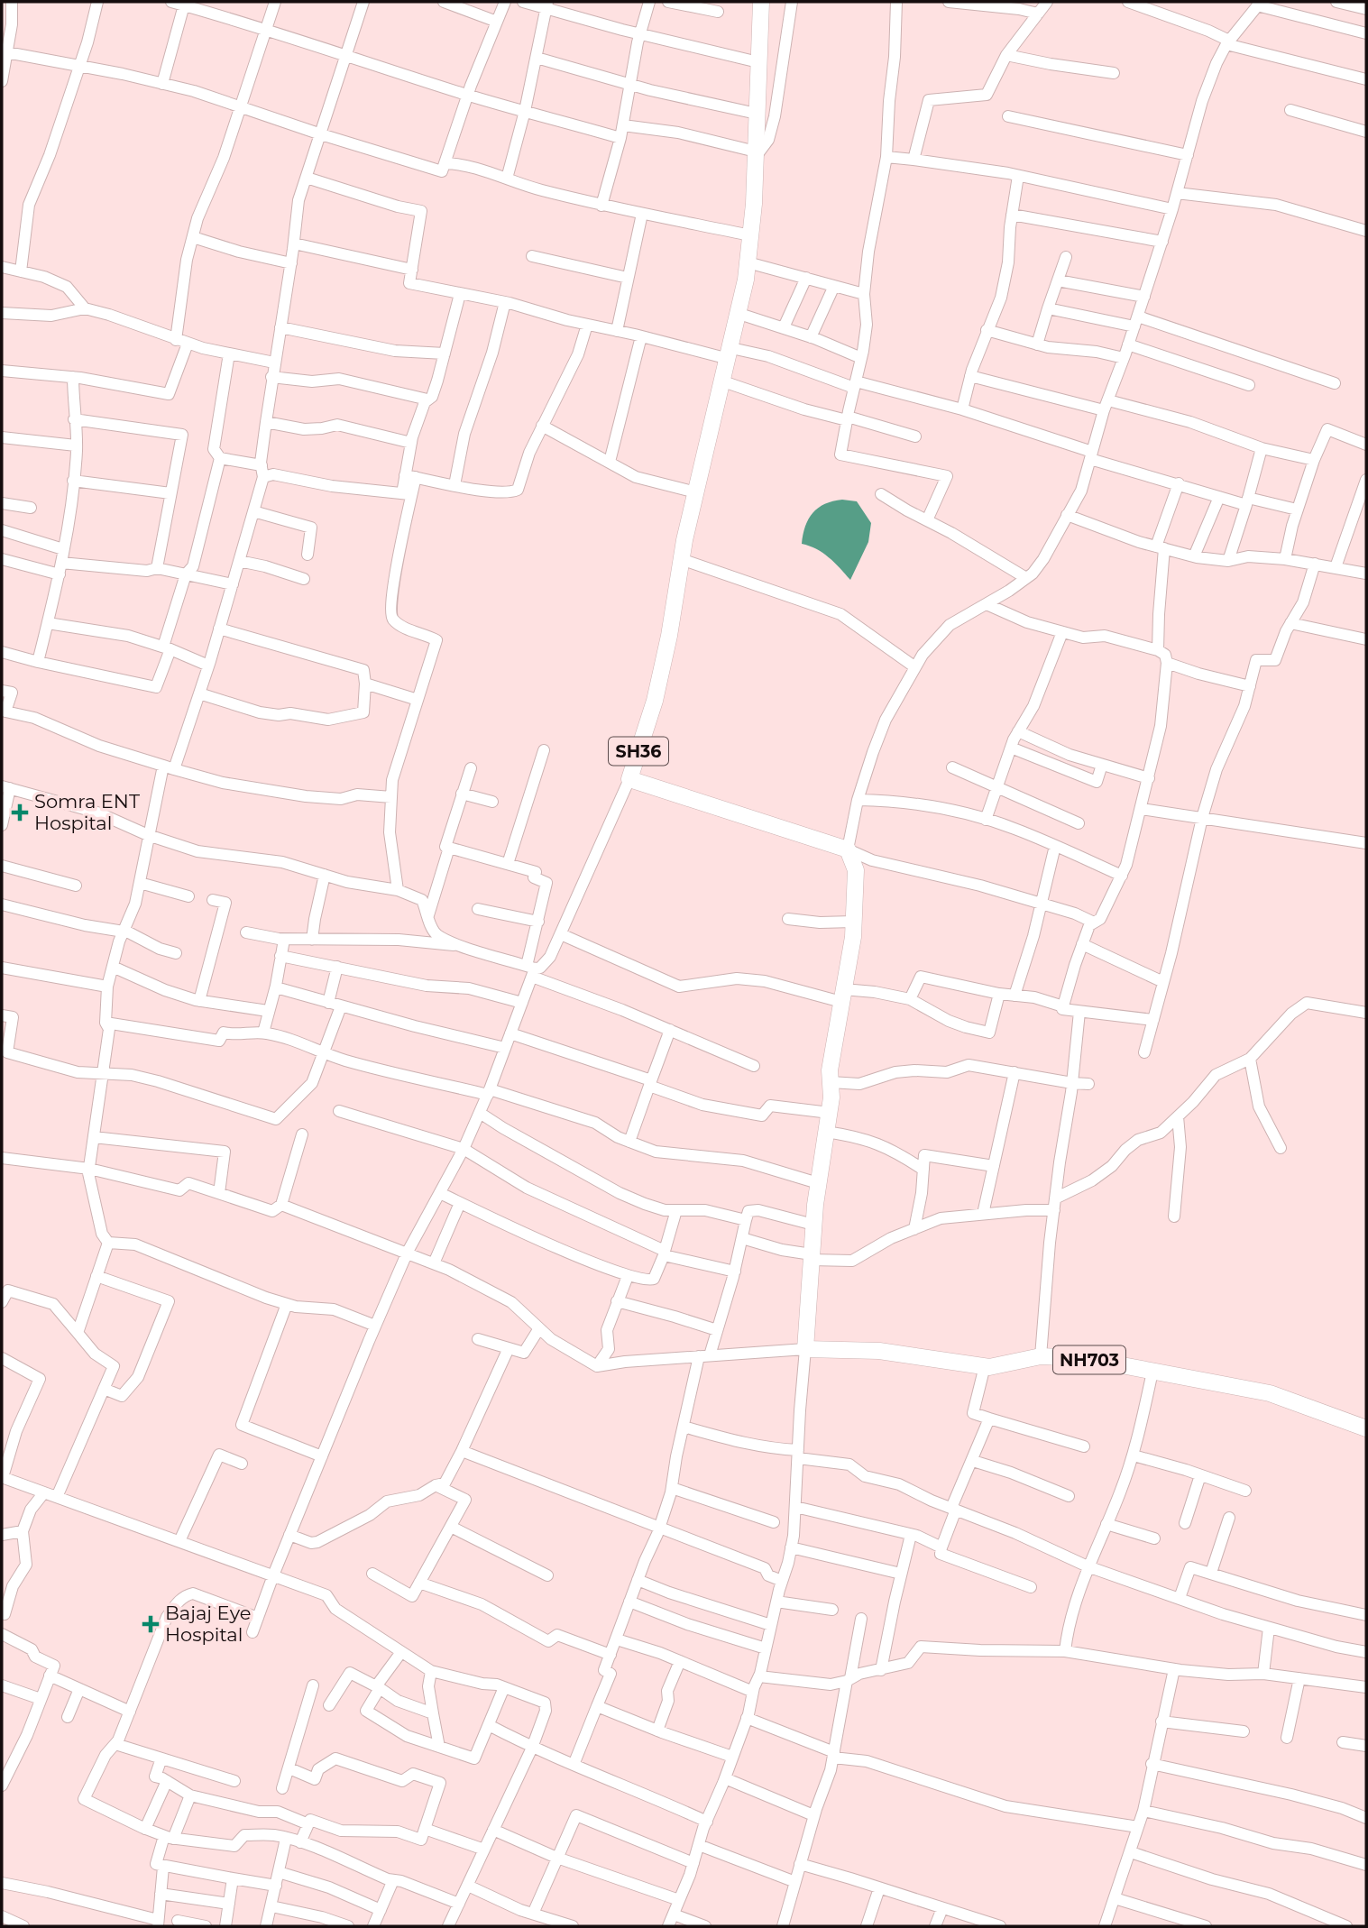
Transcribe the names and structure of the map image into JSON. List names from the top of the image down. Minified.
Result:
{"streets":{"highway":["SH36","NH703"]},"places":{"health":["Somra ENT Hospital","Bajaj Eye Hospital"]}}
